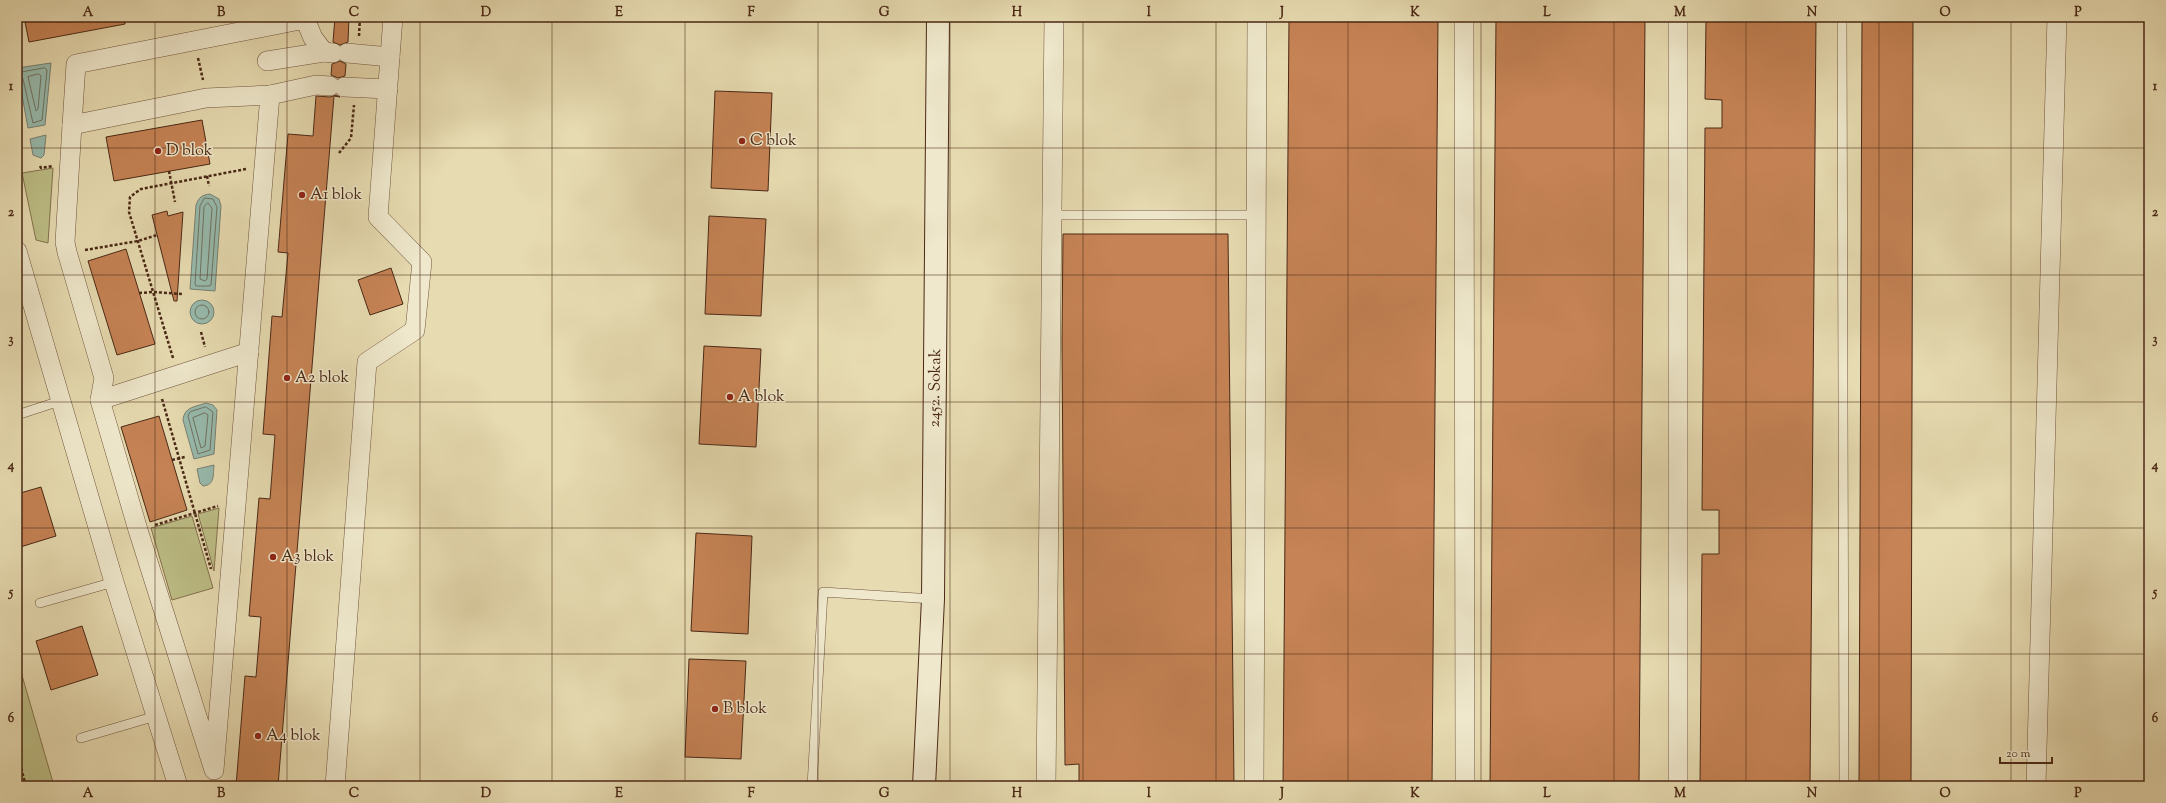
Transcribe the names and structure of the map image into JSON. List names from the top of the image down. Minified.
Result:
{"streets":{"main road":["2452. Sokak"]},"places":["C blok","D blok","A1 blok","A2 blok","A blok","A3 blok","B blok","A4 blok"],"scale_bar":"20 m","grid":{"columns":["A","B","C","D","E","F","G","H","I","J","K","L","M","N","O","P"],"rows":["1","2","3","4","5","6"]}}
